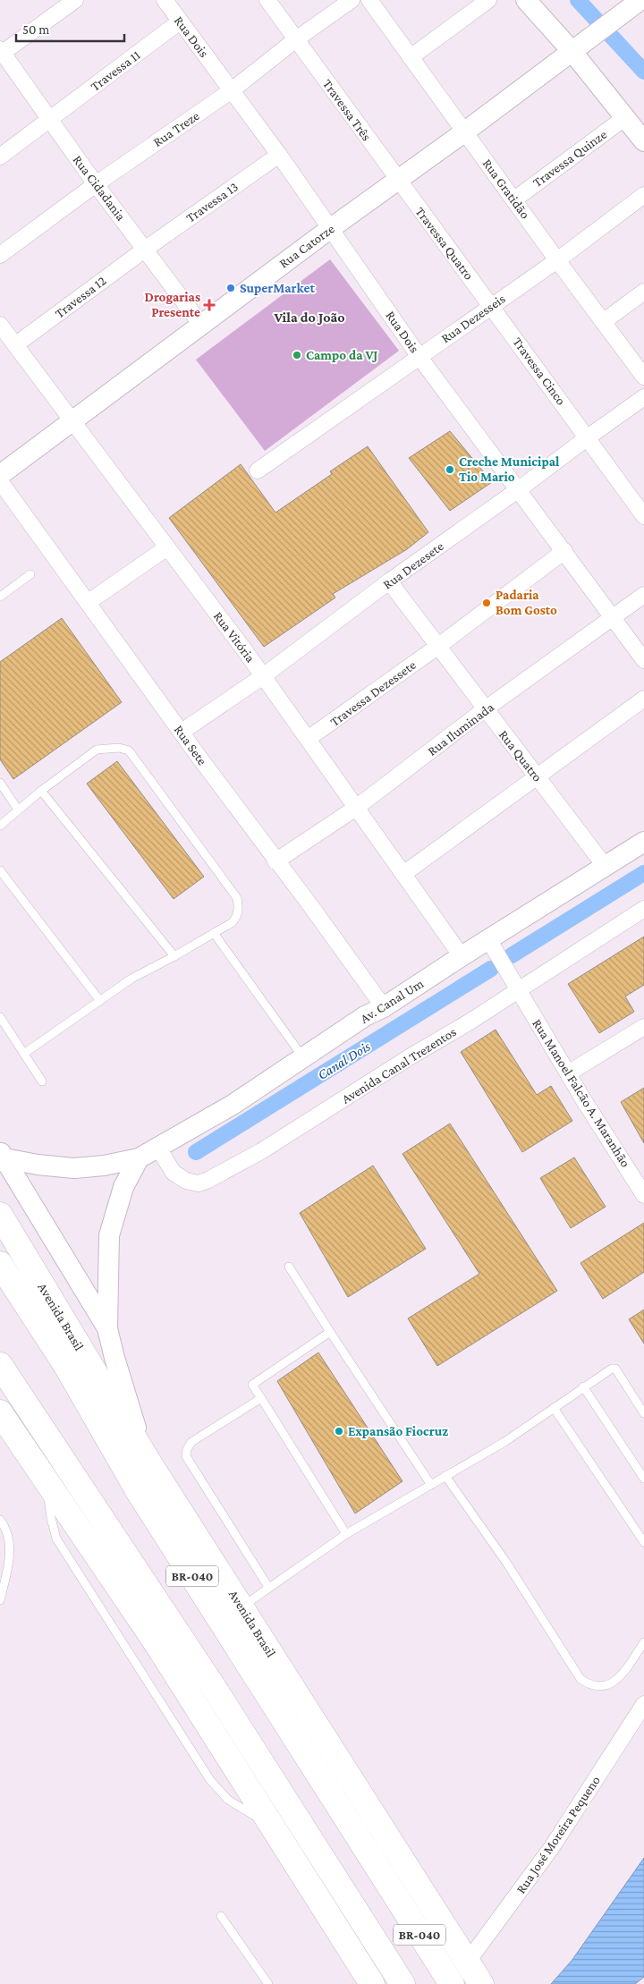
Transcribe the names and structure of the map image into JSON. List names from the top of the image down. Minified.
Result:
{"streets":{"highway":["Avenida Brasil","BR-040"],"street":["Rua Dois","Travessa 11","Travessa Três","Rua Treze","Travessa Quinze","Rua Cidadania","Rua Gratidão","Travessa 13","Travessa Quatro","Rua Catorze","Travessa 12","Rua Dezesseis","Travessa Cinco","Rua Dezesete","Rua Vitória","Travessa Dezessete","Rua Iluminada","Rua Sete","Rua Quatro","Av. Canal Um","Avenida Canal Trezentos","Rua Manoel Falcão A. Maranhão","Rua José Moreira Pequeno"]},"crossings":[["Rua Dois","Travessa 11"],["Rua Dois","Rua Treze"],["Rua Dois","Travessa 13"],["Rua Dois","Rua Catorze"],["Rua Dois","Rua Dezesseis"],["Rua Dois","Rua Dezesete"],["Rua Dois","Travessa Dezessete"],["Rua Dois","Rua Iluminada"],["Travessa 11","Rua Cidadania"],["Travessa Três","Rua Treze"],["Travessa Três","Travessa Quatro"],["Travessa Três","Rua Catorze"],["Rua Treze","Rua Cidadania"],["Travessa Quinze","Rua Gratidão"],["Rua Cidadania","Travessa 13"],["Rua Cidadania","Rua Catorze"],["Rua Cidadania","Travessa 12"],["Rua Gratidão","Rua Catorze"],["Rua Gratidão","Rua Dezesseis"],["Travessa 13","Travessa 12"],["Travessa Quatro","Rua Catorze"],["Travessa Quatro","Rua Dezesseis"],["Travessa Quatro","Travessa Cinco"],["Rua Catorze","Rua Vitória"],["Travessa 12","Rua Vitória"],["Rua Dezesseis","Travessa Cinco"],["Travessa Cinco","Rua Dezesete"],["Rua Dezesete","Rua Vitória"],["Rua Dezesete","Rua Sete"],["Rua Dezesete","Rua Quatro"],["Rua Vitória","Travessa Dezessete"],["Rua Vitória","Rua Iluminada"],["Rua Vitória","Av. Canal Um"],["Travessa Dezessete","Rua Quatro"],["Rua Iluminada","Rua Sete"],["Rua Iluminada","Rua Quatro"],["Rua Sete","Av. Canal Um"],["Rua Quatro","Av. Canal Um"],["Av. Canal Um","Avenida Canal Trezentos"],["Av. Canal Um","Rua Manoel Falcão A. Maranhão"],["Avenida Canal Trezentos","Rua Manoel Falcão A. Maranhão"],["Avenida Brasil","Rua José Moreira Pequeno"]],"districts":["Vila do João"],"water":["Canal Dois"],"places":{"other":["SuperMarket","Campo da VJ","Creche Municipal Tio Mario","Padaria Bom Gosto","Expansão Fiocruz"],"health":["Drogarias Presente"]},"scale_bar":"50 m"}
